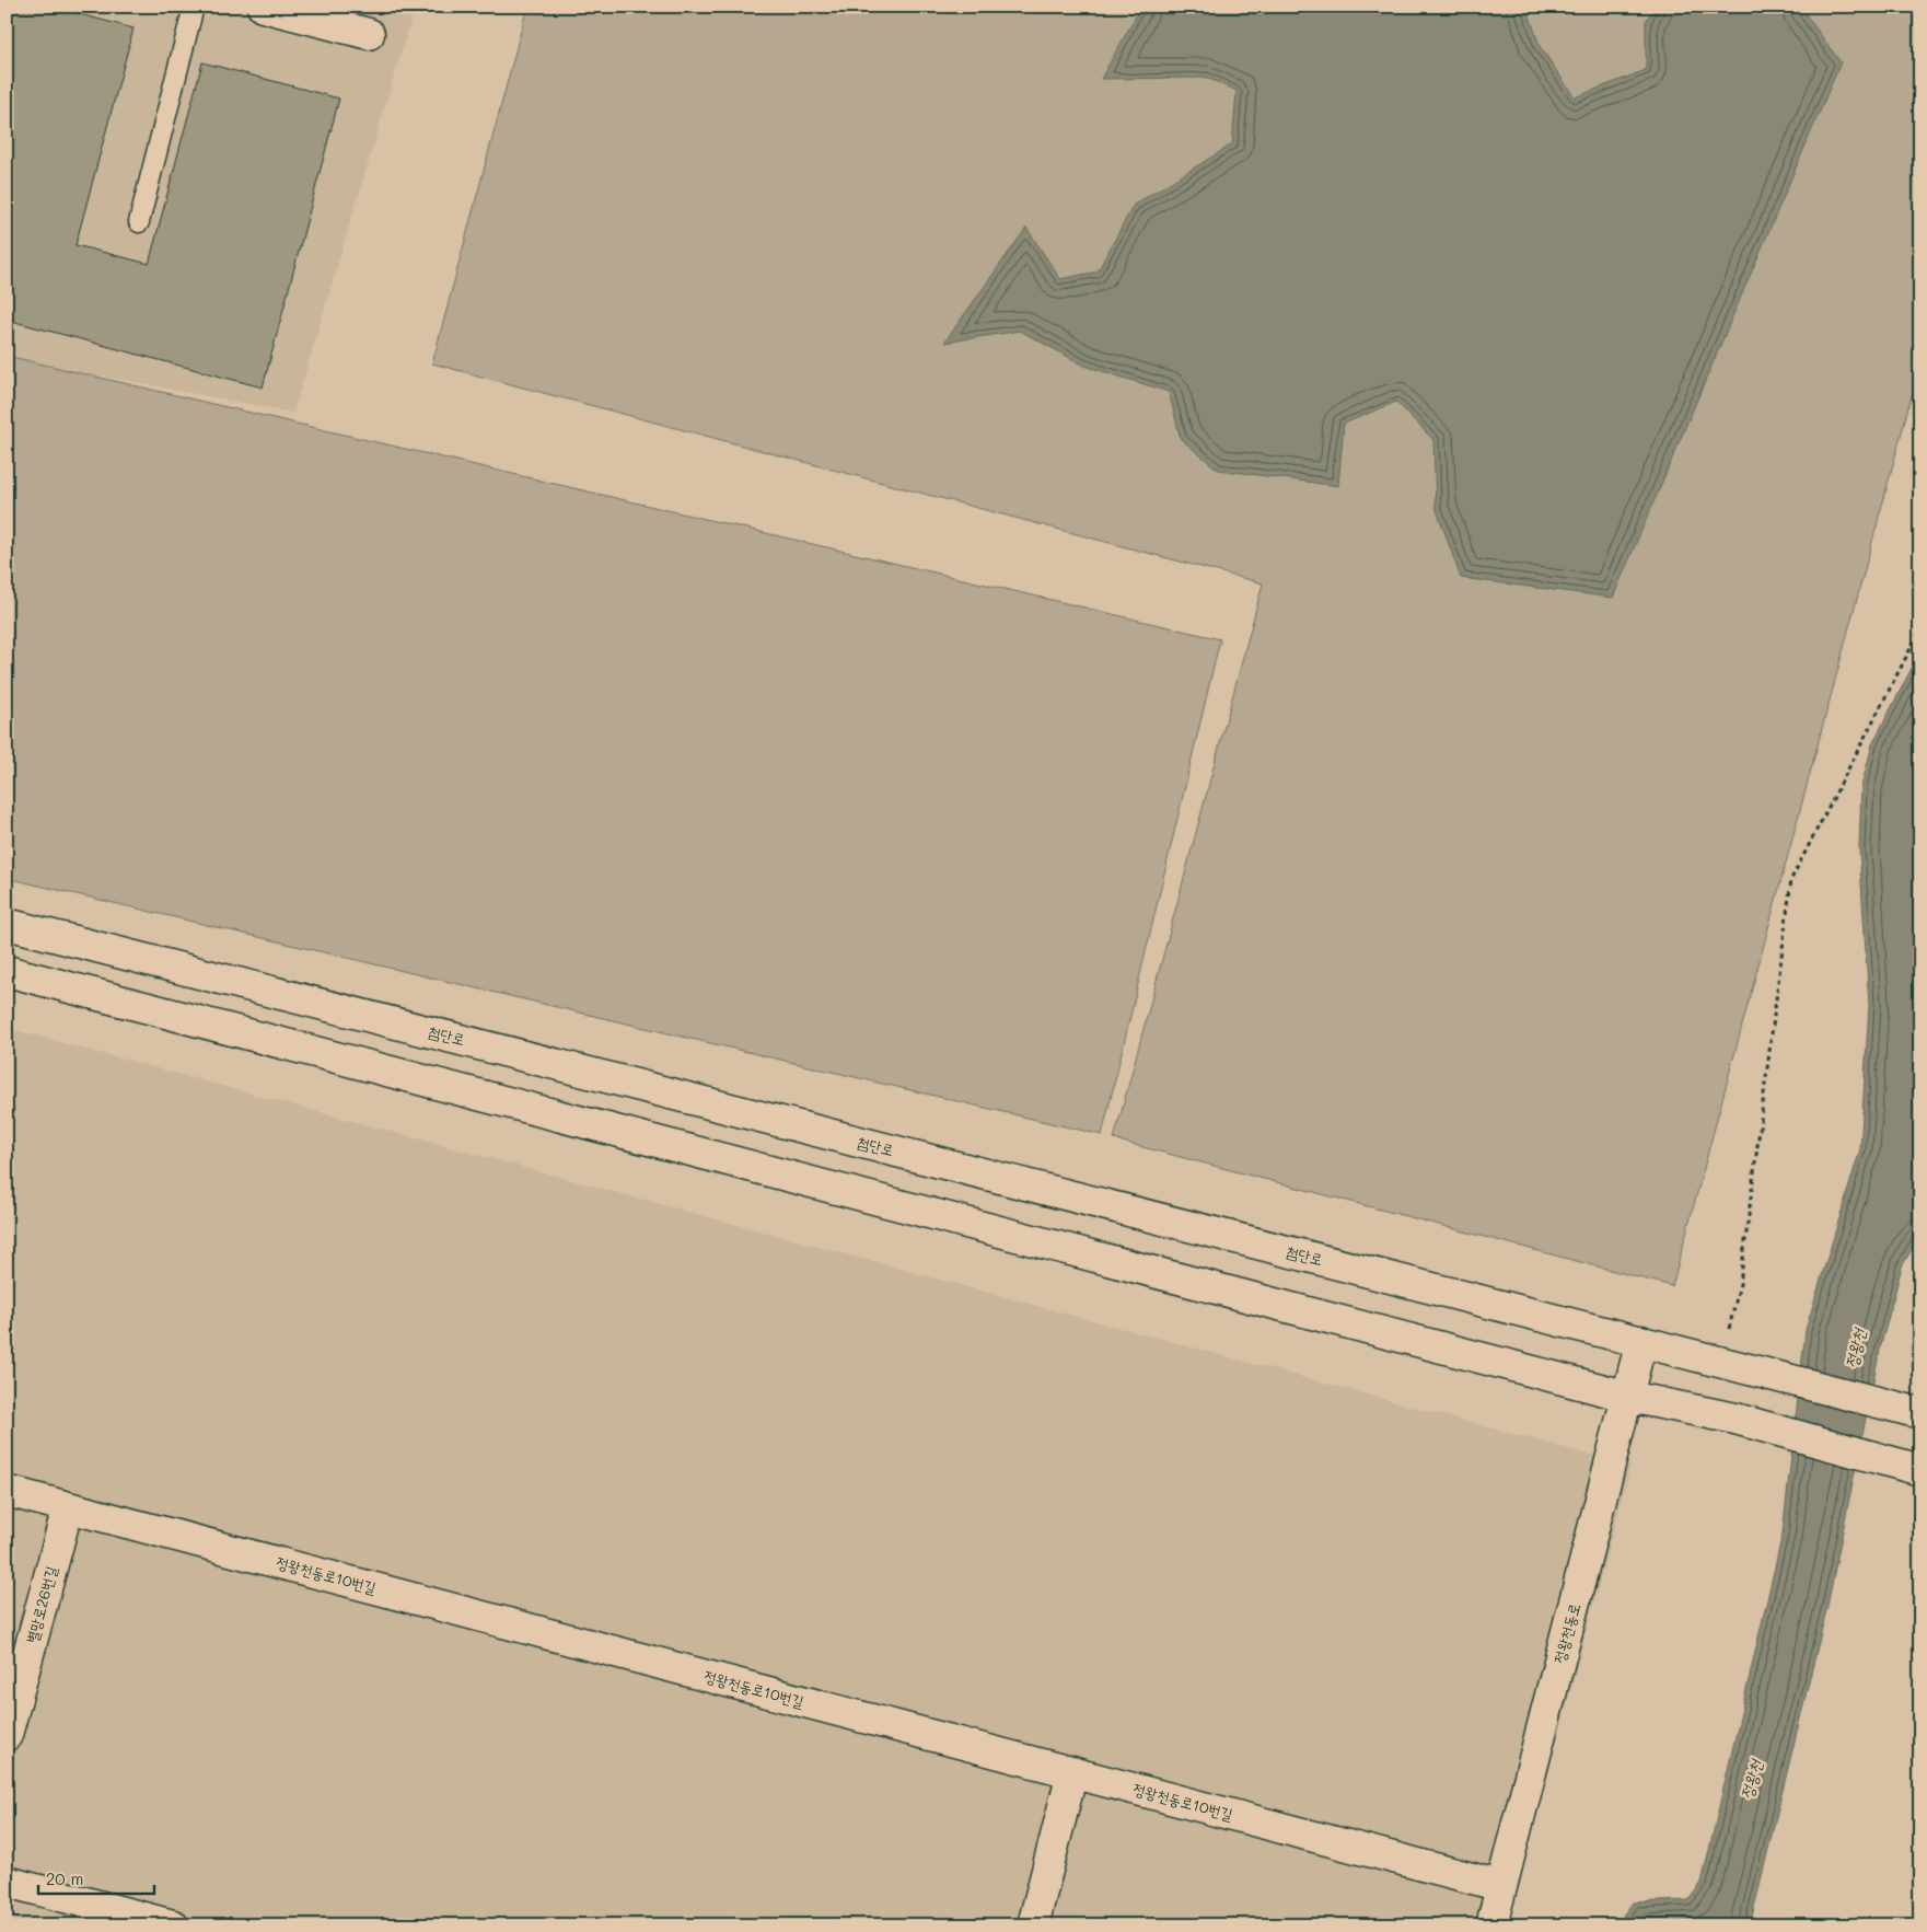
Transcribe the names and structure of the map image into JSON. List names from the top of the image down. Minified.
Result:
{"streets":{"main road":["첨단로","정왕천동로10번길","별망로26번길","정왕천동로"]},"crossings":[["첨단로","정왕천동로"],["정왕천동로10번길","별망로26번길"],["정왕천동로10번길","정왕천동로"]],"water":["정왕천"],"scale_bar":"20 m"}
